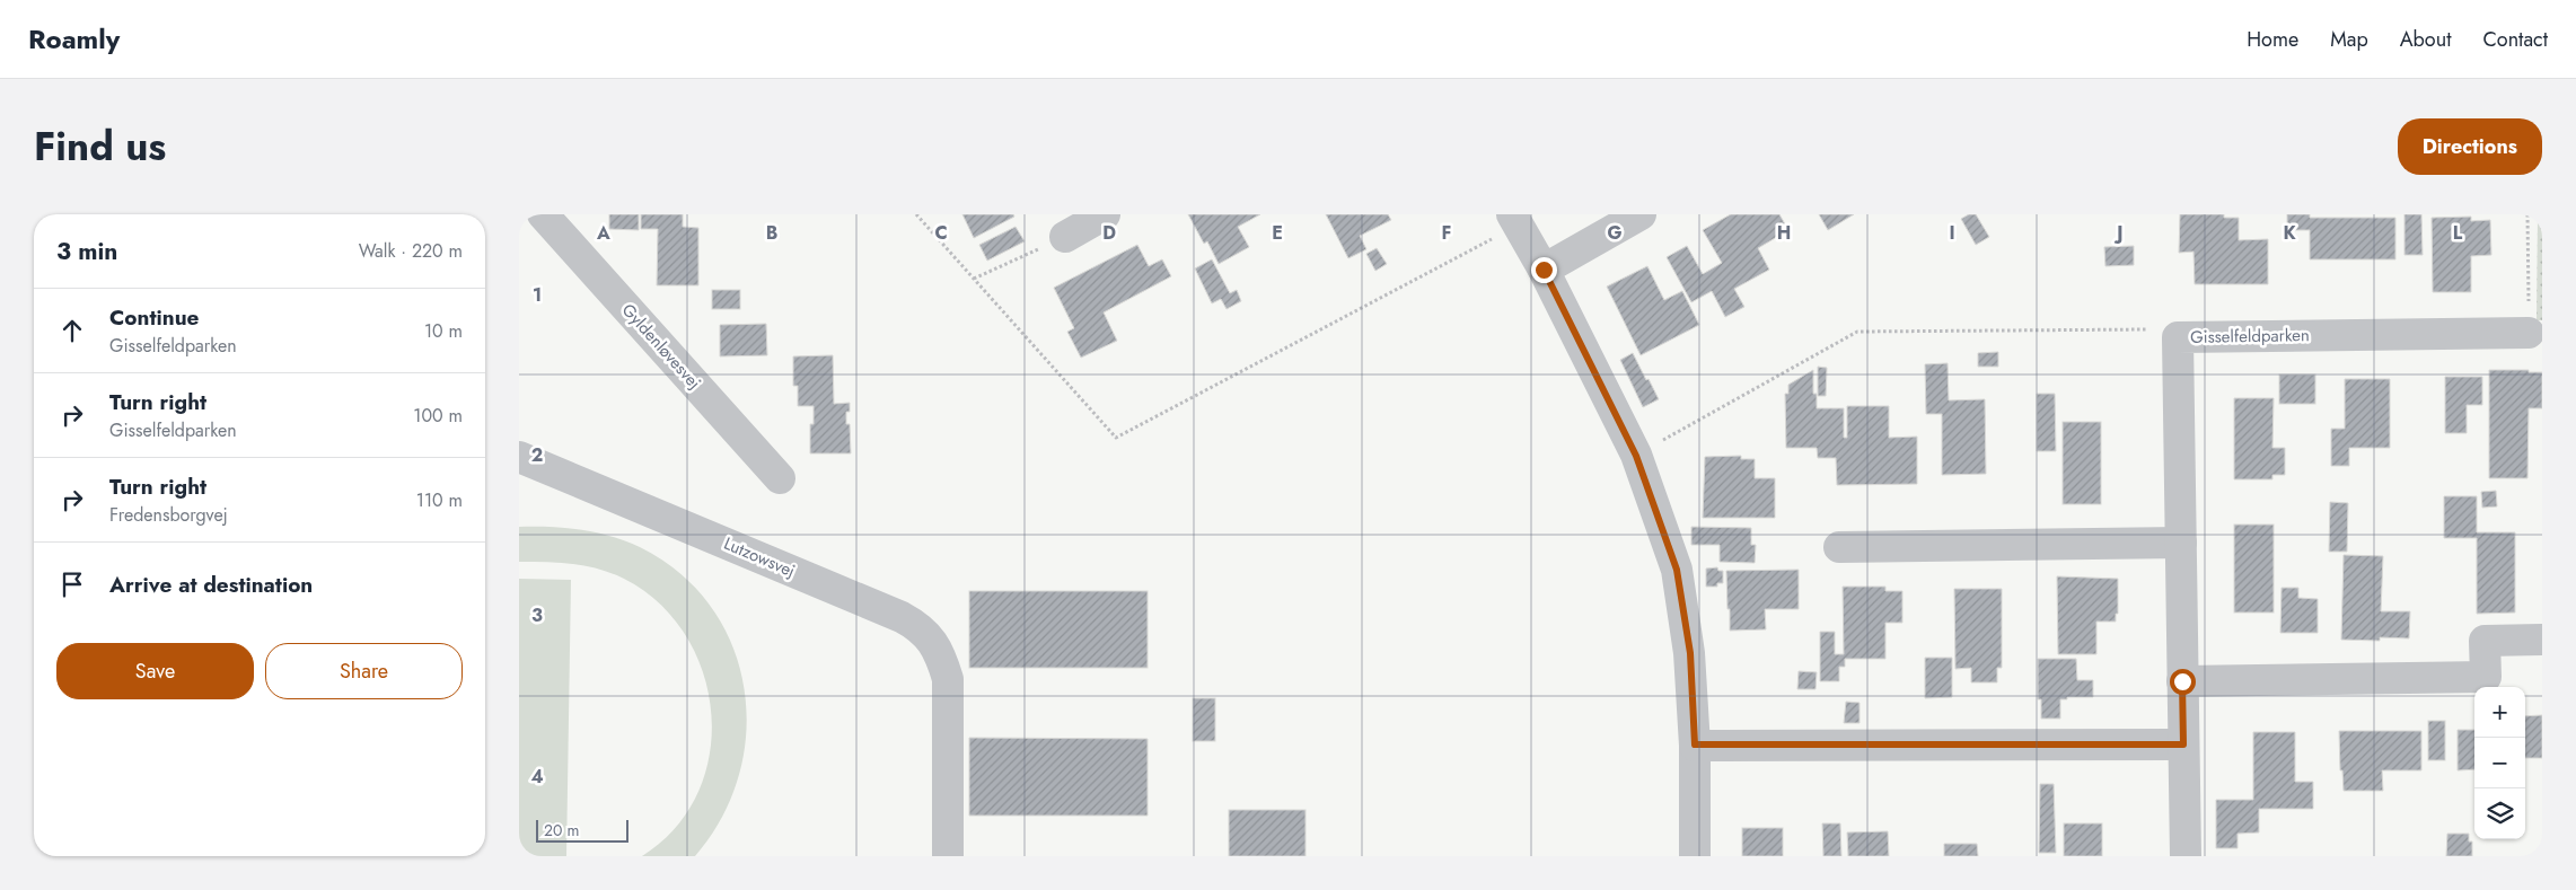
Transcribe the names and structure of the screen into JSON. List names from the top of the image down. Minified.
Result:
{"streets":{"street":["Gisselfeldparken","Gyldenløvesvej","Lutzowsvej"]},"scale_bar":"20 m","page":{"header":"Roamly","nav":["Home","Map","About","Contact"],"title":"Find us","buttons":["Directions",["Save","Share"]],"heading":["3 min","Walk · 220 m"],"list":[["Continue","Gisselfeldparken","10 m"],["Turn right","Gisselfeldparken","100 m"],["Turn right","Fredensborgvej","110 m"],"Arrive at destination"],"map_buttons":["+","−"],"scale":"20 m"},"grid":{"columns":["A","B","C","D","E","F","G","H","I","J","K","L"],"rows":["1","2","3","4"]}}
